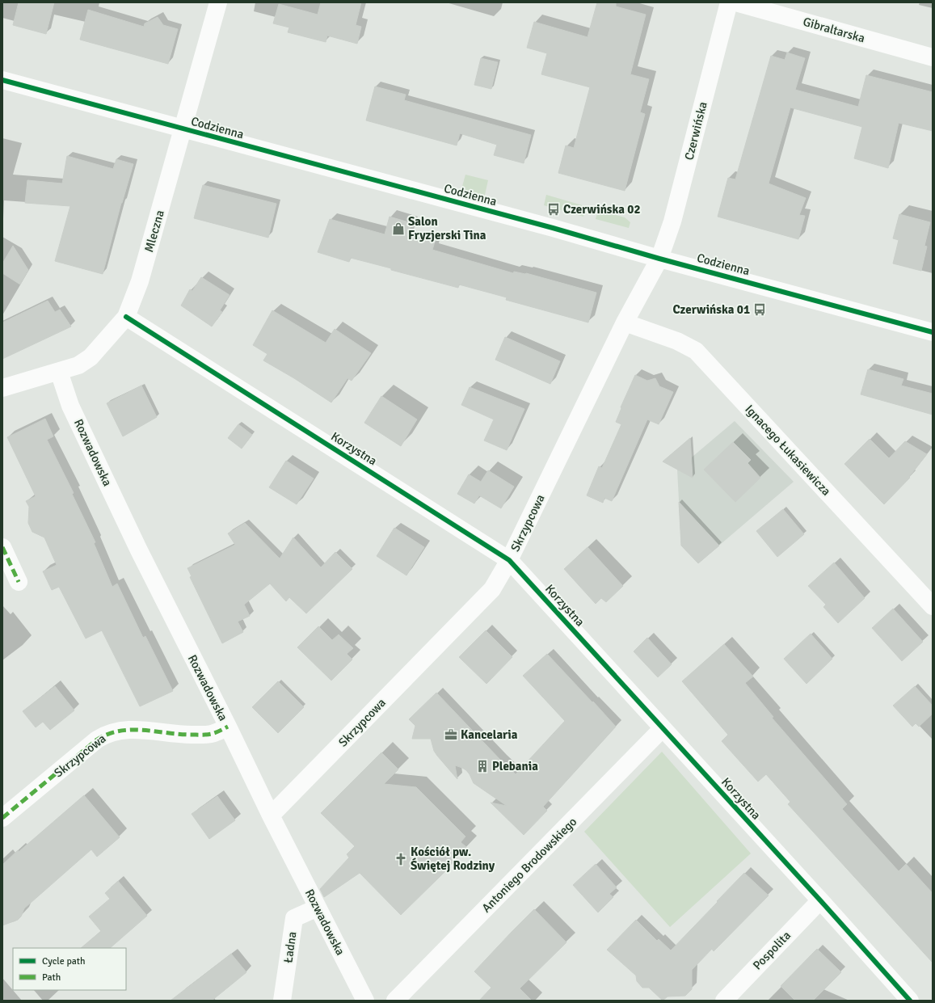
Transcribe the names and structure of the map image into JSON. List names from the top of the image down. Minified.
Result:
{"streets":{"street":["Gibraltarska","Codzienna","Czerwińska","Mleczna","Korzystna","Ignacego Łukasiewicza","Rozwadowska","Skrzypcowa","Antoniego Brodowskiego","Ładna","Pospolita"]},"crossings":[["Codzienna","Czerwińska"],["Codzienna","Mleczna"],["Codzienna","Skrzypcowa"],["Czerwińska","Skrzypcowa"],["Mleczna","Korzystna"],["Mleczna","Rozwadowska"],["Korzystna","Skrzypcowa"],["Korzystna","Antoniego Brodowskiego"],["Korzystna","Pospolita"],["Ignacego Łukasiewicza","Skrzypcowa"],["Rozwadowska","Skrzypcowa"],["Rozwadowska","Ładna"]],"places":{"bus stop":["Czerwińska 02","Czerwińska 01"],"shop":["Salon Fryzjerski Tina"],"office":["Kancelaria"],"building":["Plebania"],"church":["Kościół pw. Świętej Rodziny"]},"legend":["Cycle path","Path"]}
